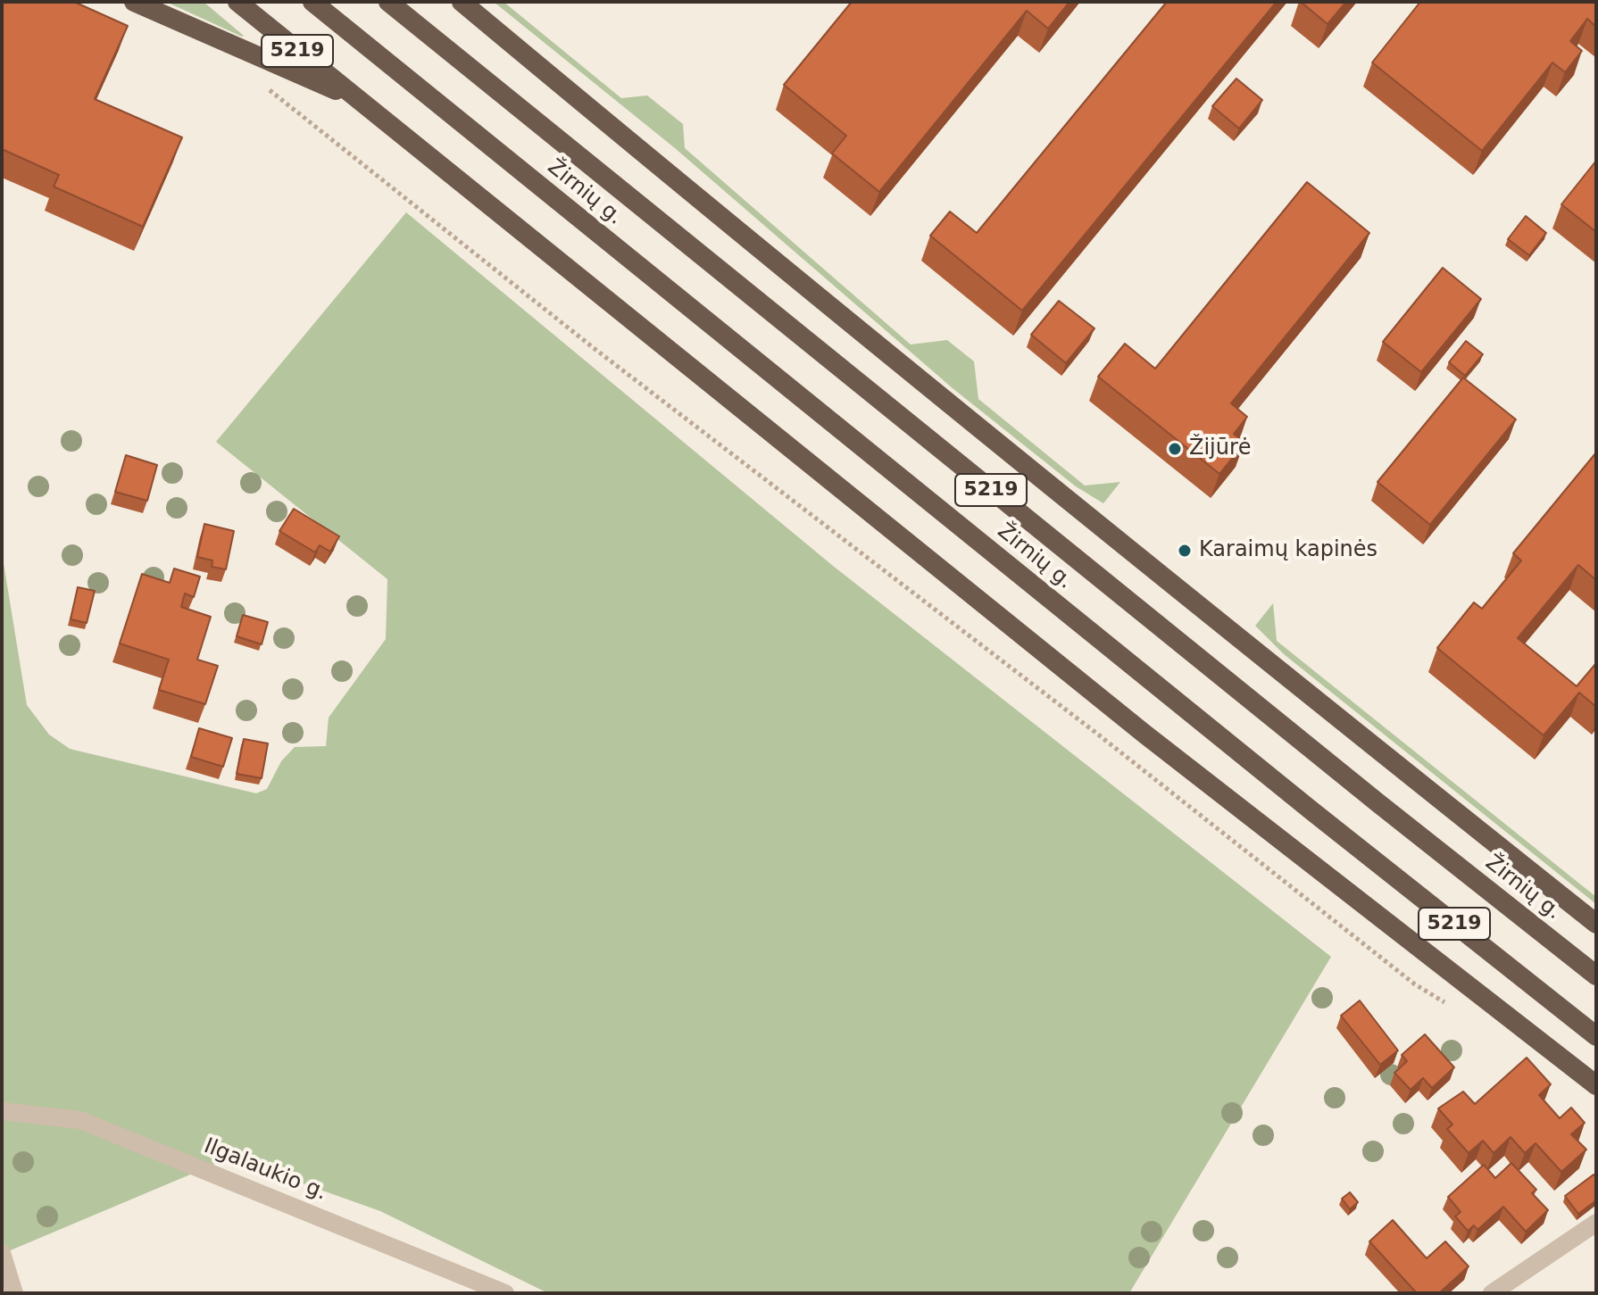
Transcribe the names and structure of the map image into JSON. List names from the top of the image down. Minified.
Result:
{"streets":{"highway":["5219","Žirnių g."],"street":["Ilgalaukio g."]},"places":["Žijūrė","Karaimų kapinės"]}
